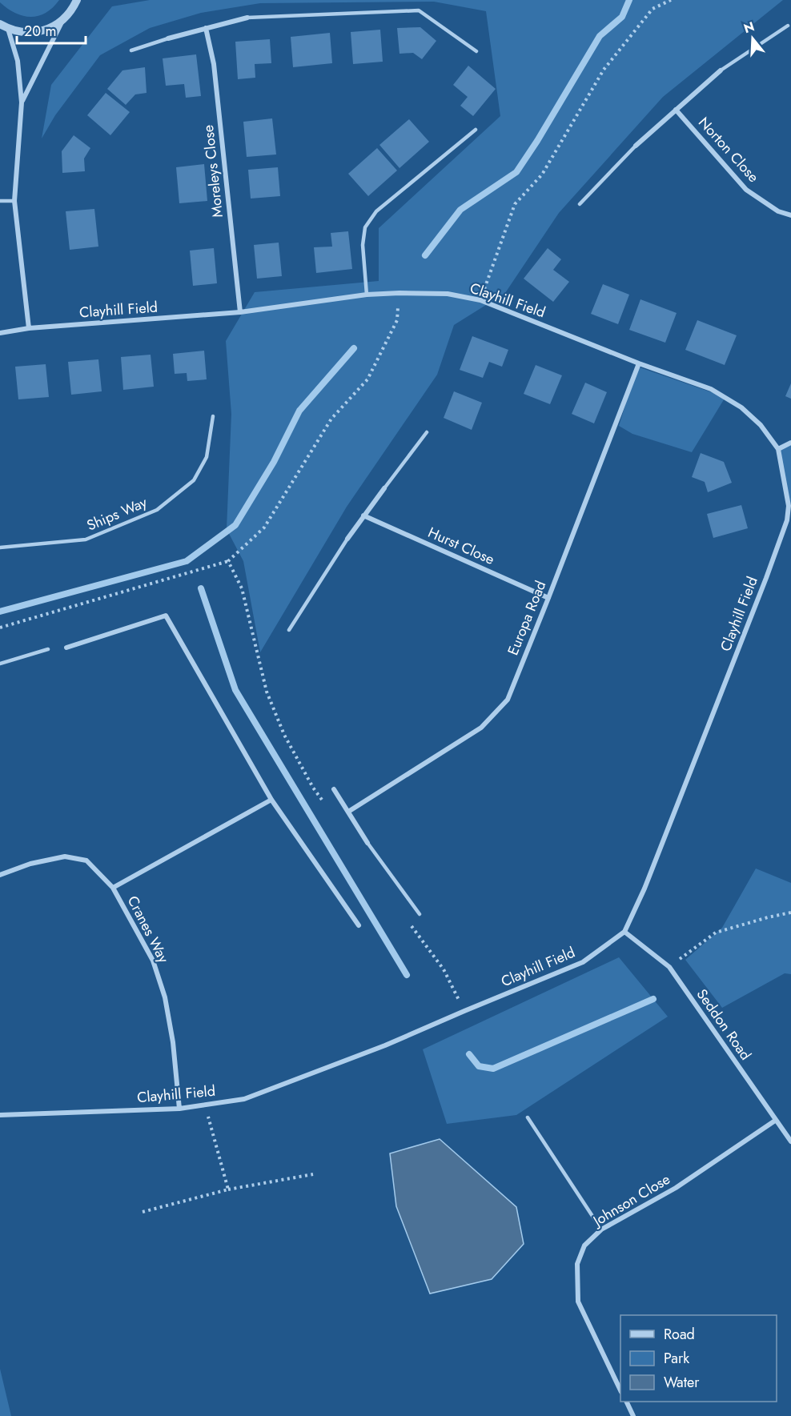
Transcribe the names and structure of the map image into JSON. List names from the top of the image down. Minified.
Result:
{"streets":{"street":["Norton Close","Moreleys Close","Clayhill Field","Hurst Close","Europa Road","Cranes Way","Seddon Road","Johnson Close"],"lane":["Ships Way"]},"crossings":[["Moreleys Close","Clayhill Field"],["Clayhill Field","Europa Road"],["Clayhill Field","Cranes Way"],["Clayhill Field","Seddon Road"],["Hurst Close","Europa Road"],["Seddon Road","Johnson Close"]],"legend":["Road","Park","Water"],"scale_bar":"20 m","north":"top"}
